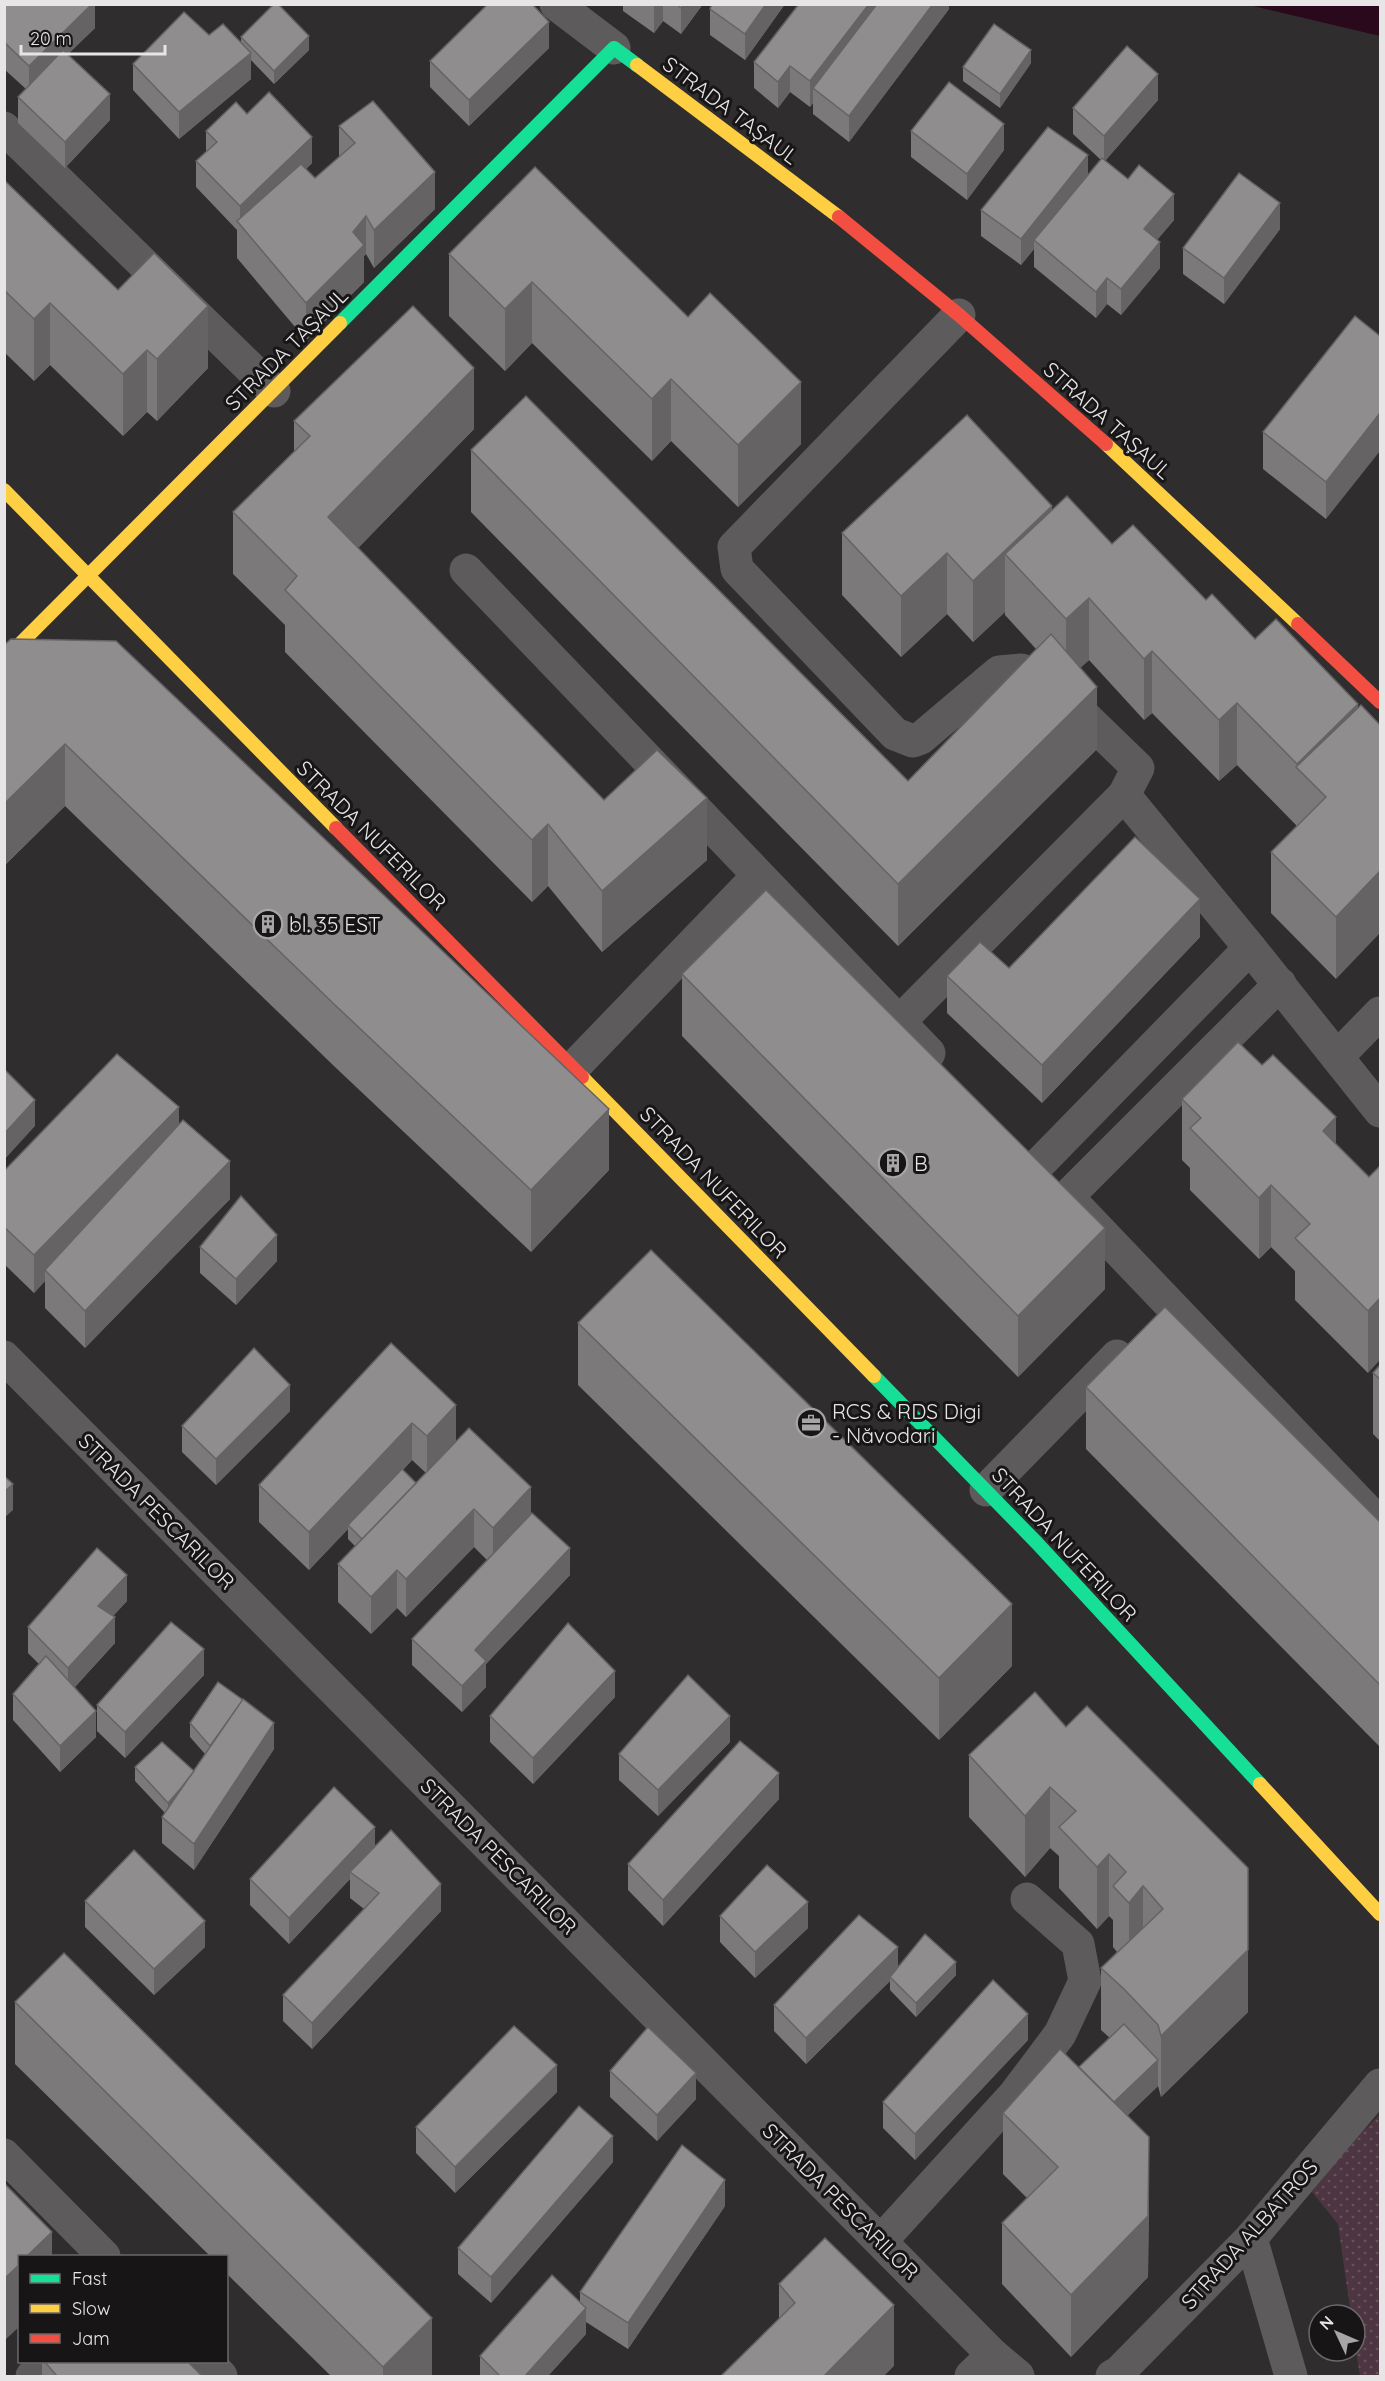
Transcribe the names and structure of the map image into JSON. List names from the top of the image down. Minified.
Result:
{"streets":{"street":["STRADA TAȘAUL","STRADA NUFERILOR","STRADA PESCARILOR","STRADA ALBATROS"]},"crossings":[["STRADA TAȘAUL","STRADA NUFERILOR"]],"places":{"building":["bl. 35 EST","B"],"office":["RCS & RDS Digi - Năvodari"]},"legend":["Fast","Slow","Jam"],"scale_bar":"20 m","north":"top left"}
